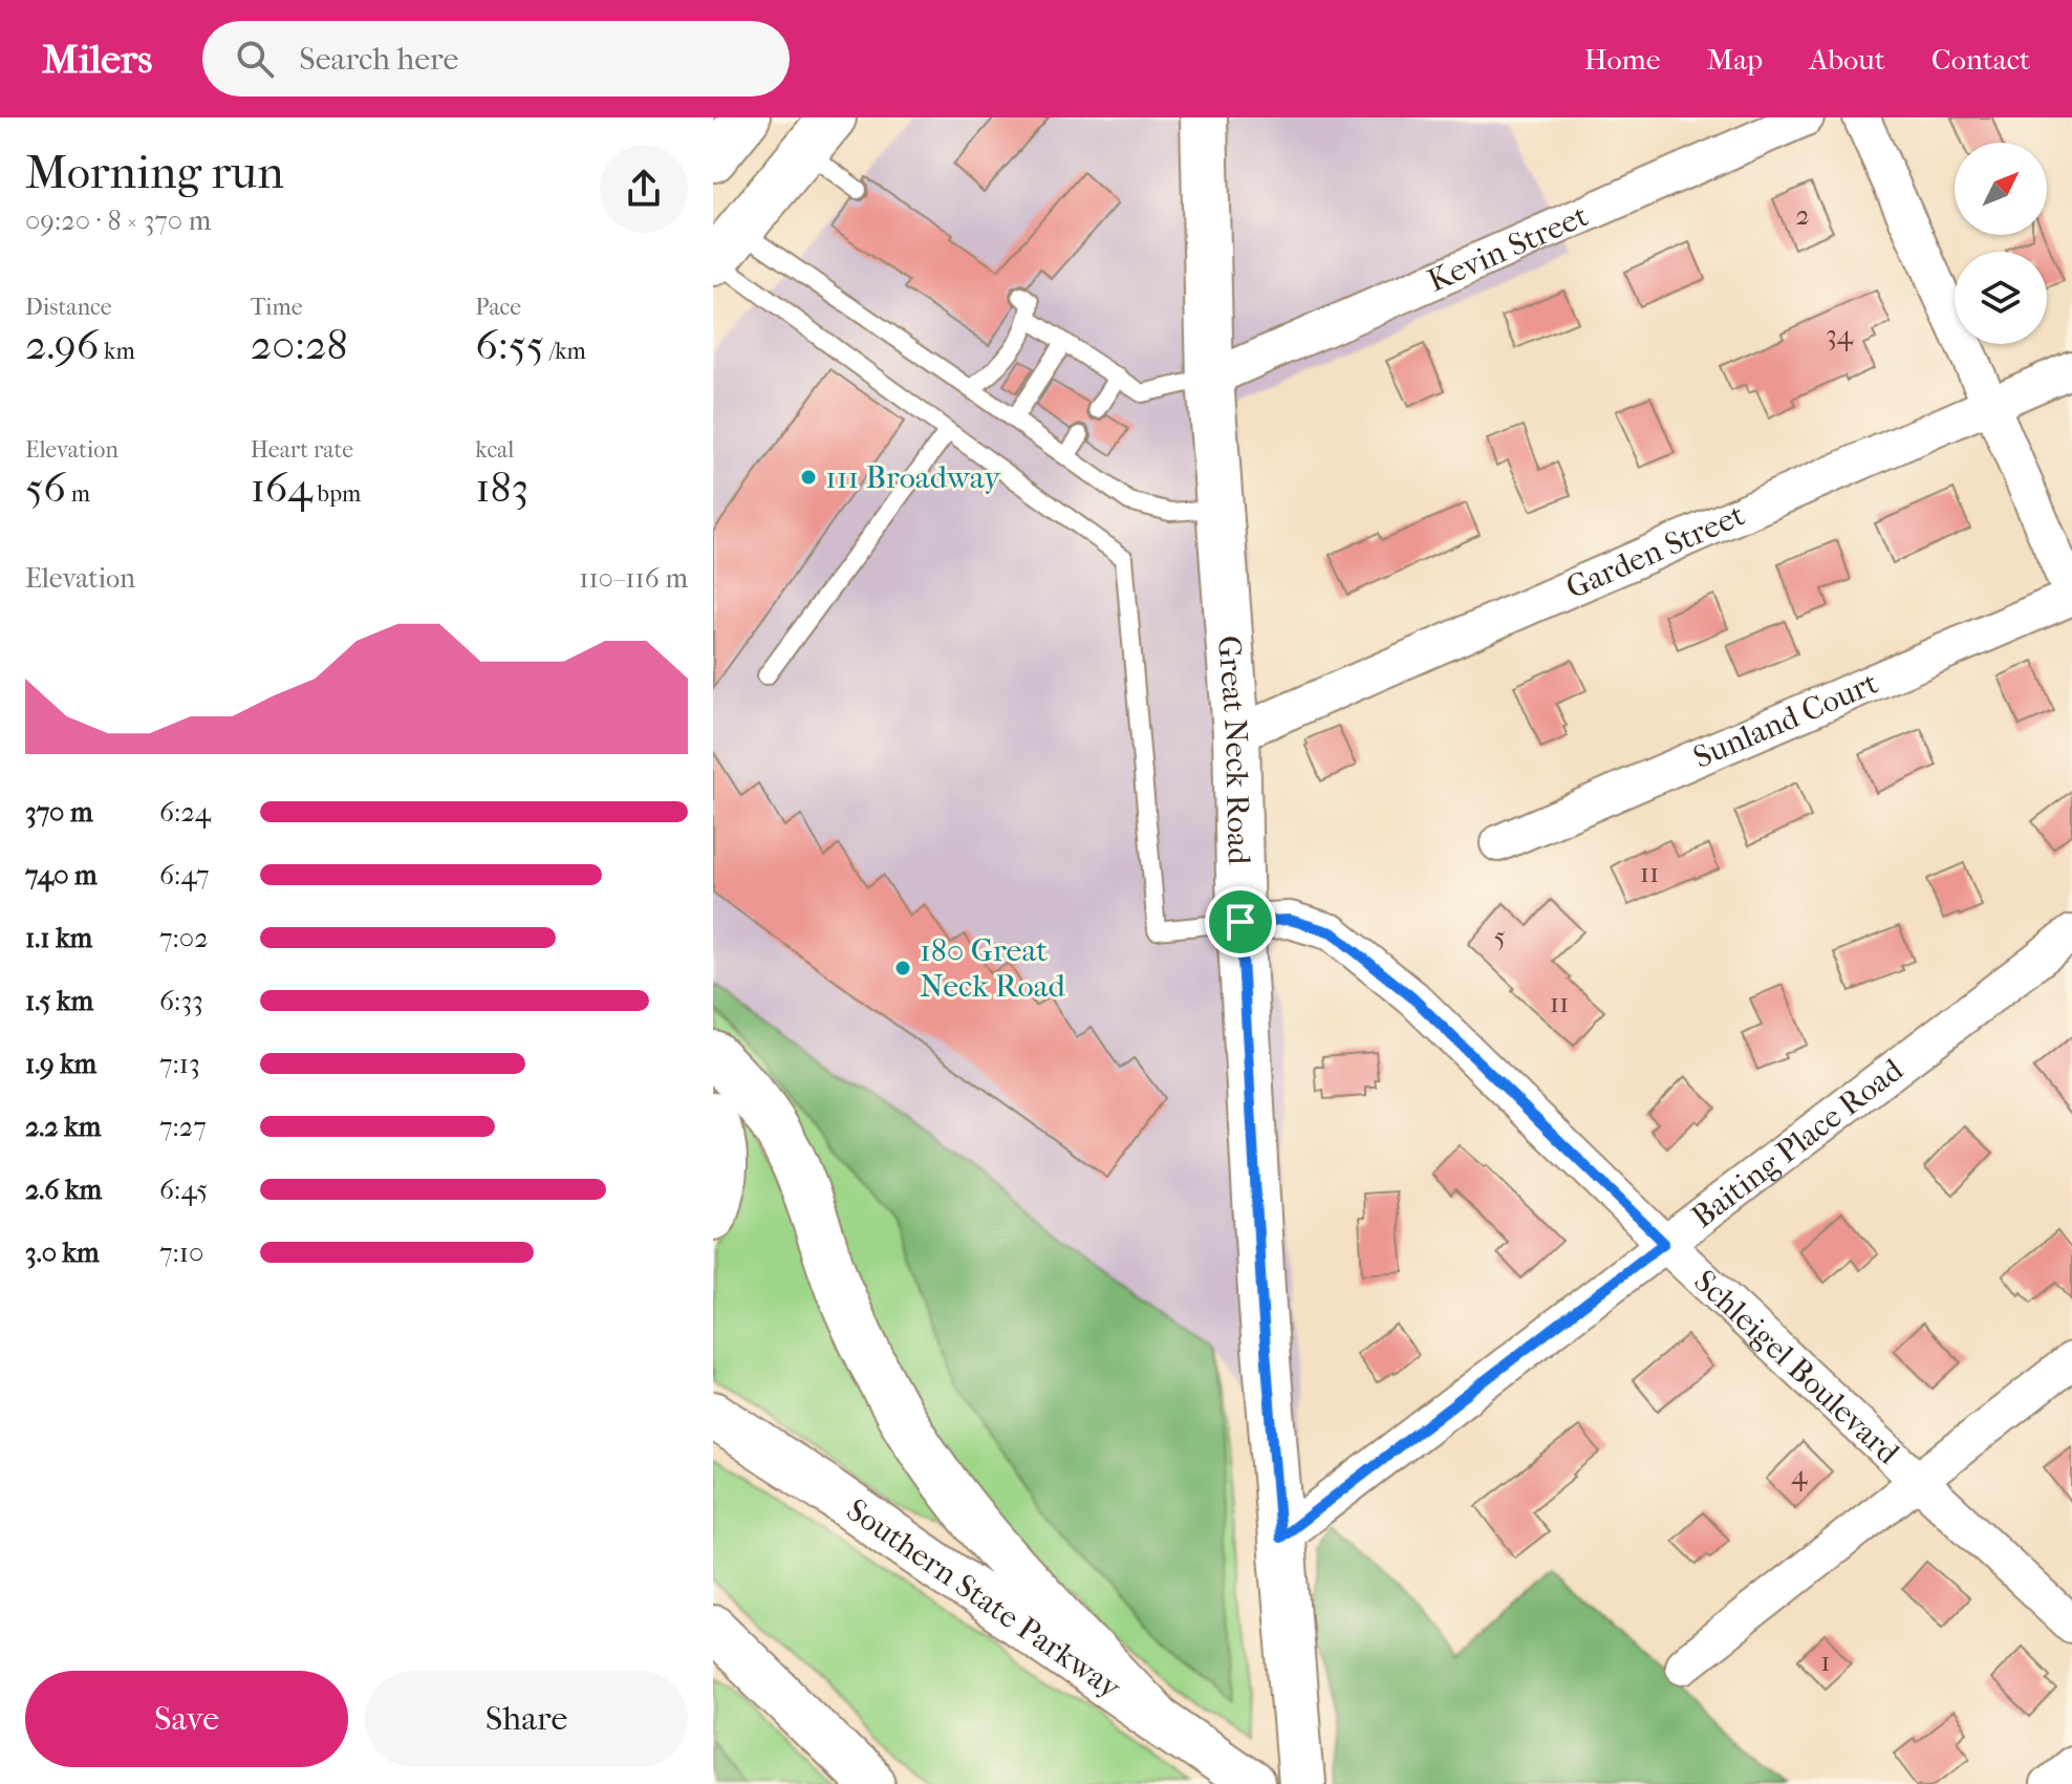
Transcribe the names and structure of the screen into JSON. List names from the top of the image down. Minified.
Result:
{"streets":{"main road":["Great Neck Road","Southern State Parkway"],"street":["Kevin Street","Garden Street","Sunland Court","Baiting Place Road","Schleigel Boulevard"]},"crossings":[["Kevin Street","Great Neck Road"],["Garden Street","Great Neck Road"],["Great Neck Road","Baiting Place Road"],["Great Neck Road","Schleigel Boulevard"],["Baiting Place Road","Schleigel Boulevard"]],"places":["111 Broadway","180 Great Neck Road"],"house_numbers":["2","34","11","5","11","4","1"],"north":"top right","page":{"header":"Milers","search":"Search here","nav":["Home","Map","About","Contact"],"heading":["Morning run","09:20 · 8 × 370 m"],"stats":[["Distance","2.96 km"],["Time","20:28"],["Pace","6:55 /km"],["Elevation","56 m"],["Heart rate","164 bpm"],["kcal","183"]],"chart":["Elevation","110–116 m"],"list":[{"name":"370 m","note":"6:24"},{"name":"740 m","note":"6:47"},{"name":"1.1 km","note":"7:02"},{"name":"1.5 km","note":"6:33"},{"name":"1.9 km","note":"7:13"},{"name":"2.2 km","note":"7:27"},{"name":"2.6 km","note":"6:45"},{"name":"3.0 km","note":"7:10"}],"buttons":["Save","Share"]}}
